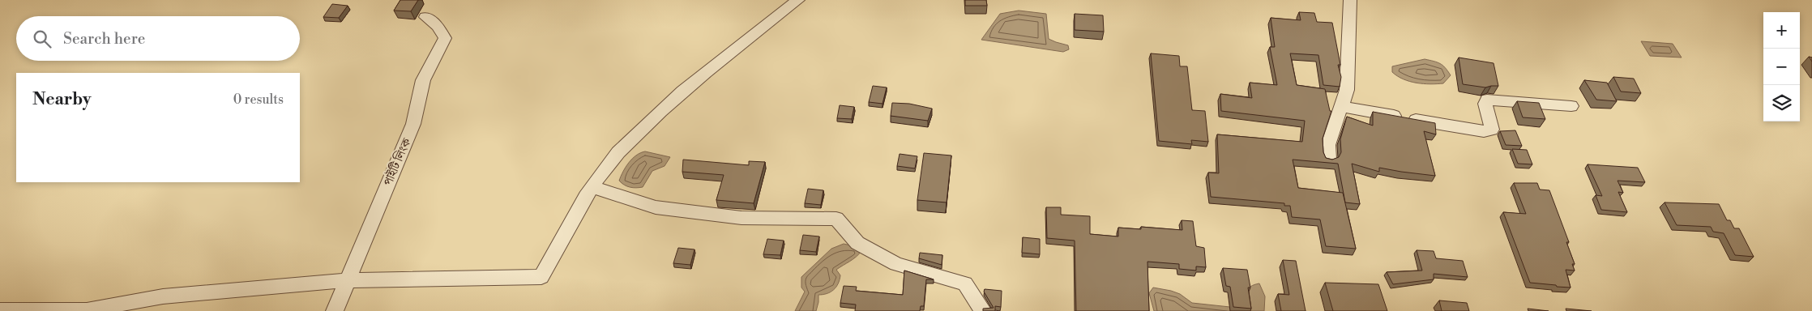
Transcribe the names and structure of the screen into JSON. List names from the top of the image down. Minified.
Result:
{"streets":{"street":["পাইটি লিংক"]},"page":{"map_buttons":["+","−"],"search":"Search here","heading":["Nearby","0 results"]}}
